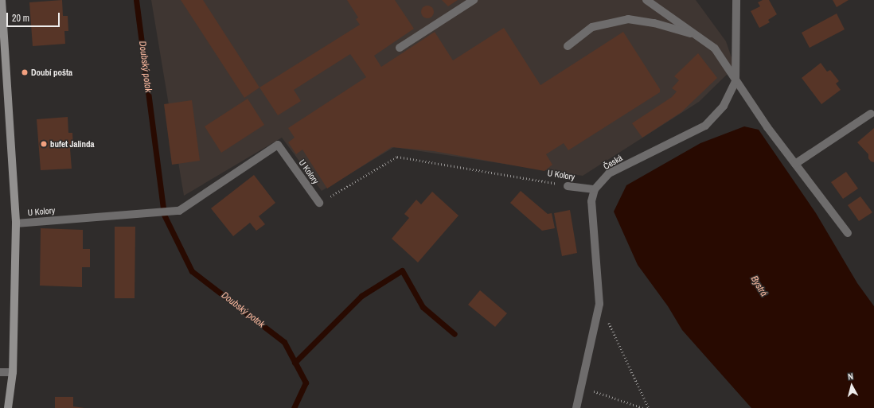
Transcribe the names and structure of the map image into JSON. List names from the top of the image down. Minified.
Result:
{"streets":{"street":["Česká","U Kolory"]},"crossings":[["Česká","U Kolory"]],"water":["Doubský potok","Bystrá"],"places":["Doubí pošta","bufet Jalinda"],"scale_bar":"20 m","north":"top"}
